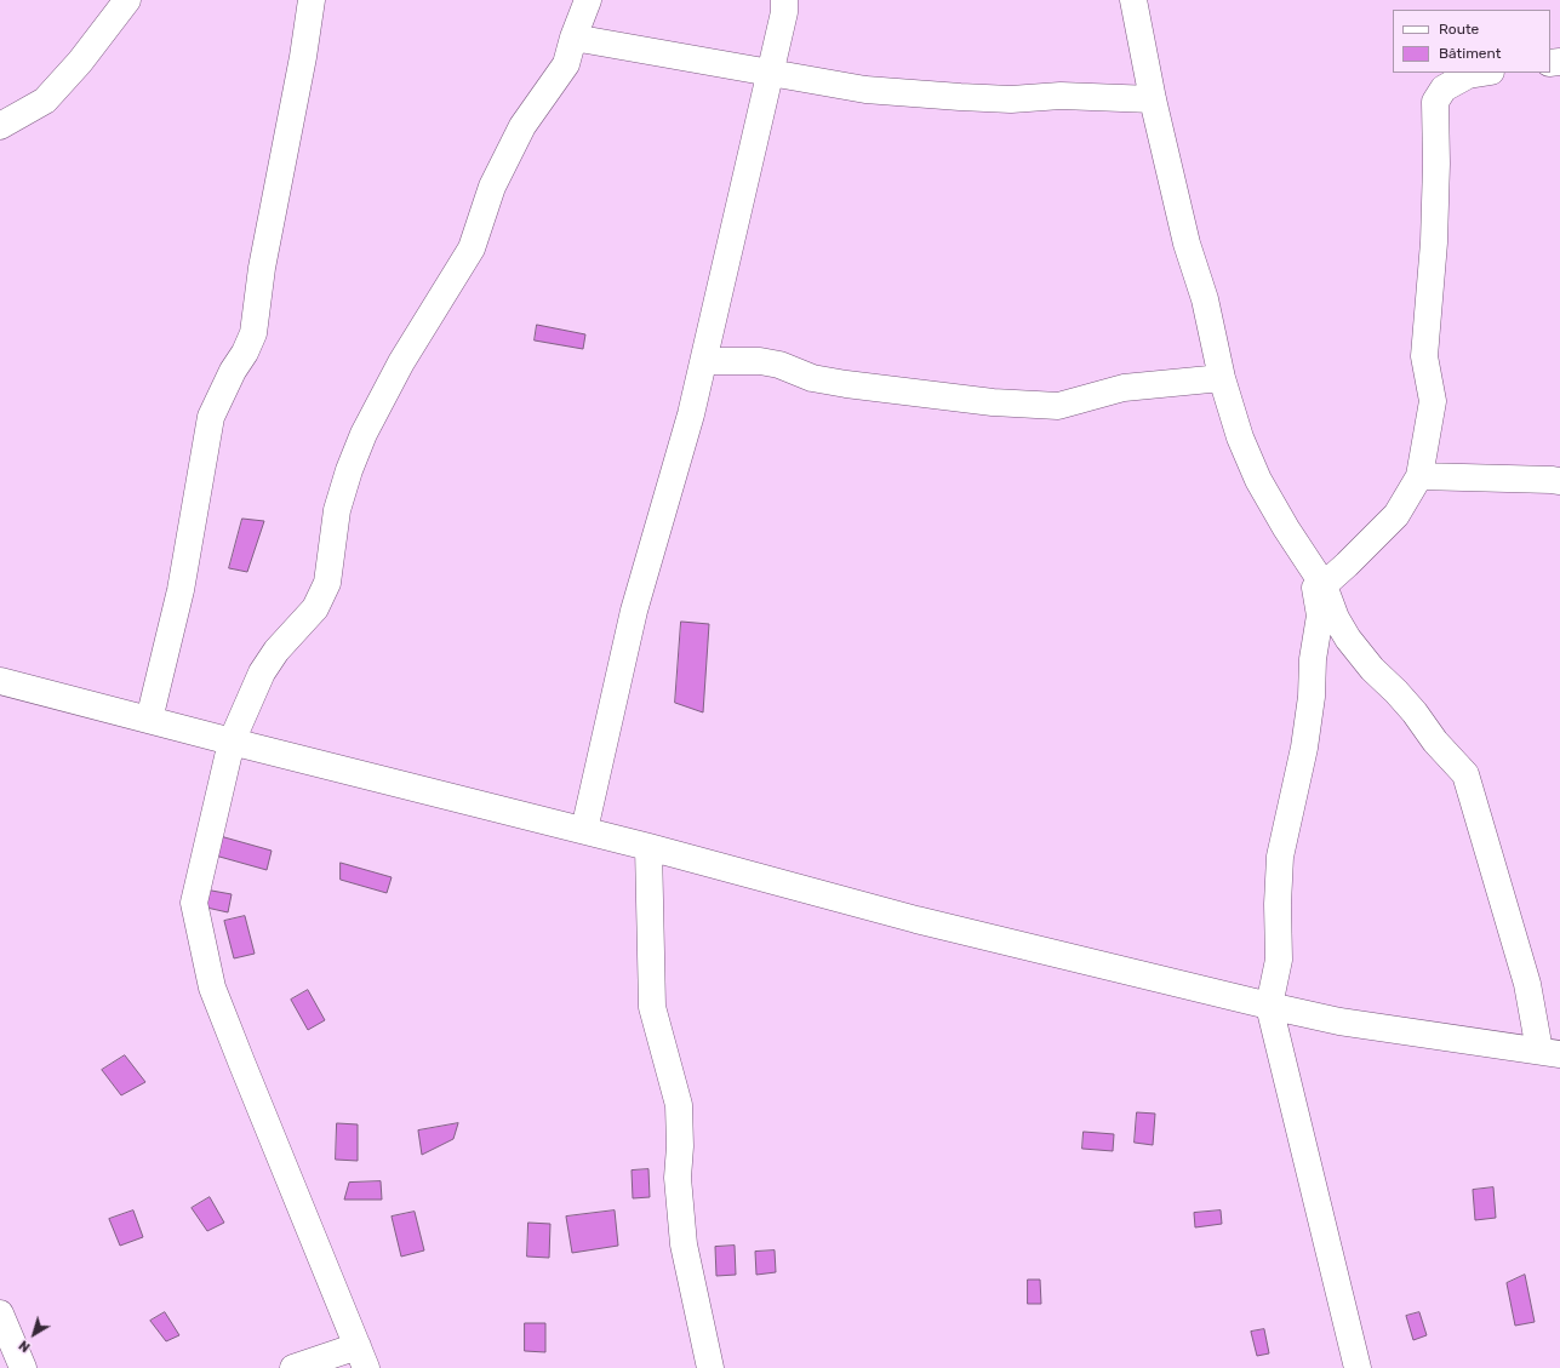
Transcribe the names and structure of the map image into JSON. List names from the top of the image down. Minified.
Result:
{"legend":["Route","Bâtiment"],"north":"bottom left"}
